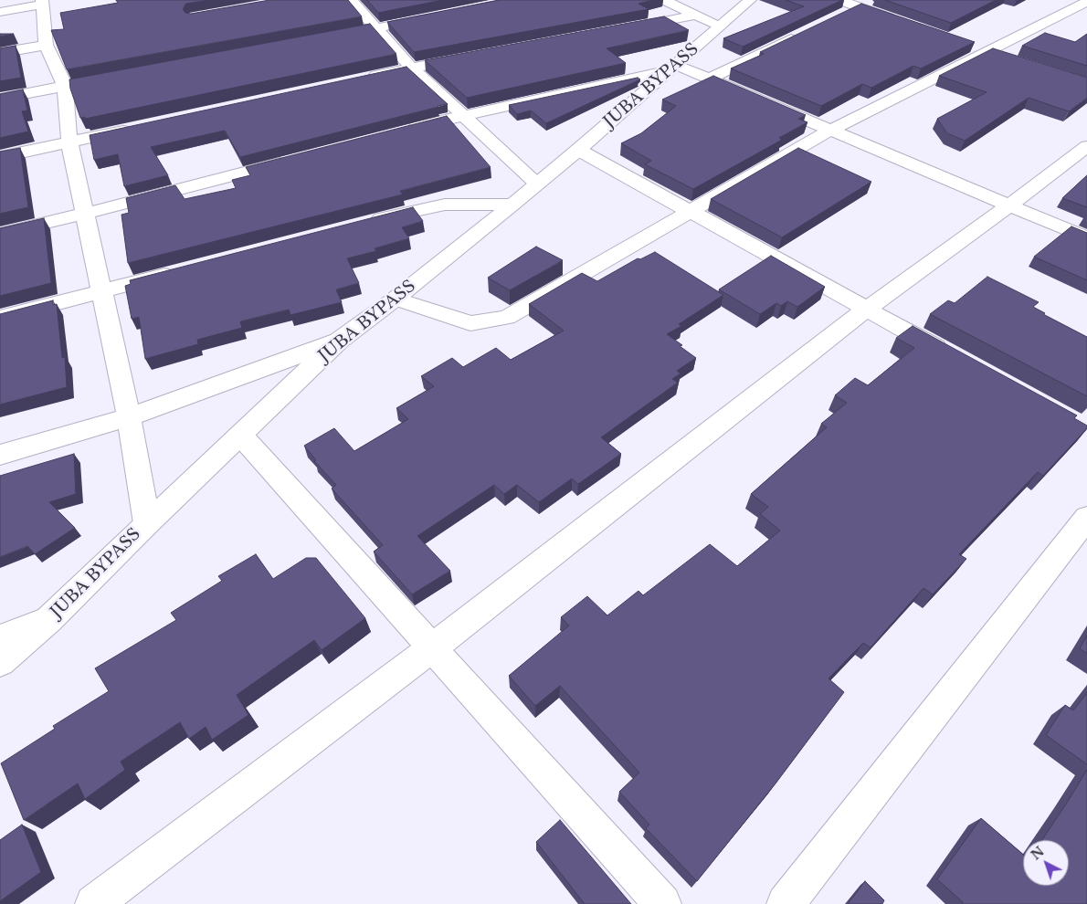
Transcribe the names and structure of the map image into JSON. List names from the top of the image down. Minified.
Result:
{"streets":{"street":["JUBA BYPASS"]},"north":"top left"}
